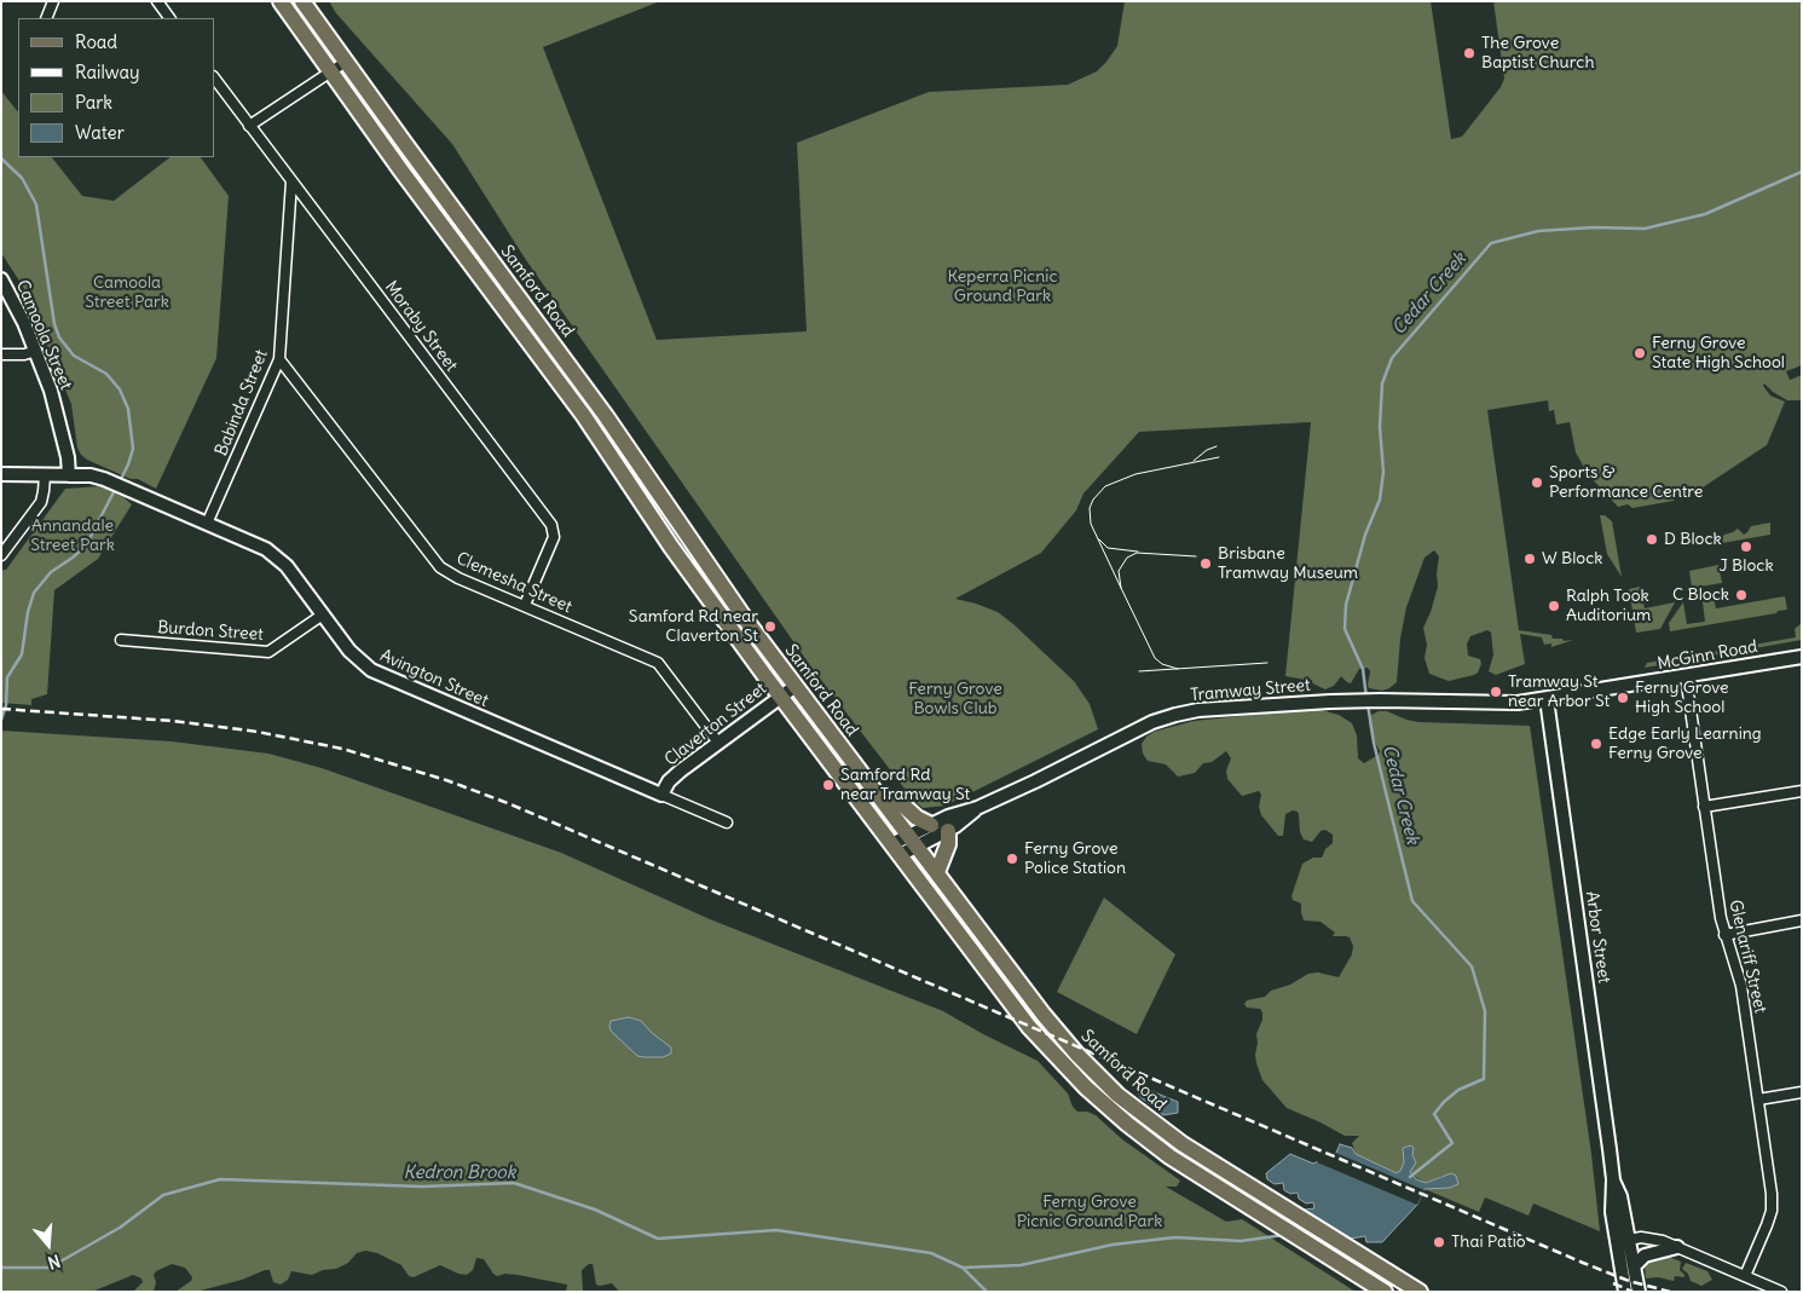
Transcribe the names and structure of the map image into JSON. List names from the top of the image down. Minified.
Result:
{"streets":{"main road":["Samford Road"],"street":["Moraby Street","Camoola Street","Babinda Street","Clemesha Street","Burdon Street","McGinn Road","Avington Street","Tramway Street","Claverton Street","Arbor Street","Glenariff Street"]},"crossings":[["Samford Road","Tramway Street"],["Samford Road","Claverton Street"],["Moraby Street","Babinda Street"],["Moraby Street","Clemesha Street"],["Camoola Street","Avington Street"],["Babinda Street","Clemesha Street"],["Babinda Street","Avington Street"],["Clemesha Street","Claverton Street"],["Burdon Street","Avington Street"],["McGinn Road","Tramway Street"],["McGinn Road","Arbor Street"],["McGinn Road","Glenariff Street"],["Avington Street","Claverton Street"],["Tramway Street","Arbor Street"]],"water":["Cedar Creek","Kedron Brook"],"parks":["Keperra Picnic Ground Park","Camoola Street Park","Annandale Street Park","Ferny Grove Bowls Club","Ferny Grove Picnic Ground Park"],"places":["The Grove Baptist Church","Ferny Grove State High School","Sports & Performance Centre","D Block","J Block","W Block","Brisbane Tramway Museum","C Block","Ralph Took Auditorium","Samford Rd near Claverton St","Tramway St near Arbor St","Ferny Grove High School","Edge Early Learning Ferny Grove","Samford Rd near Tramway St","Ferny Grove Police Station","Thai Patio"],"legend":["Road","Railway","Park","Water"],"north":"bottom"}
